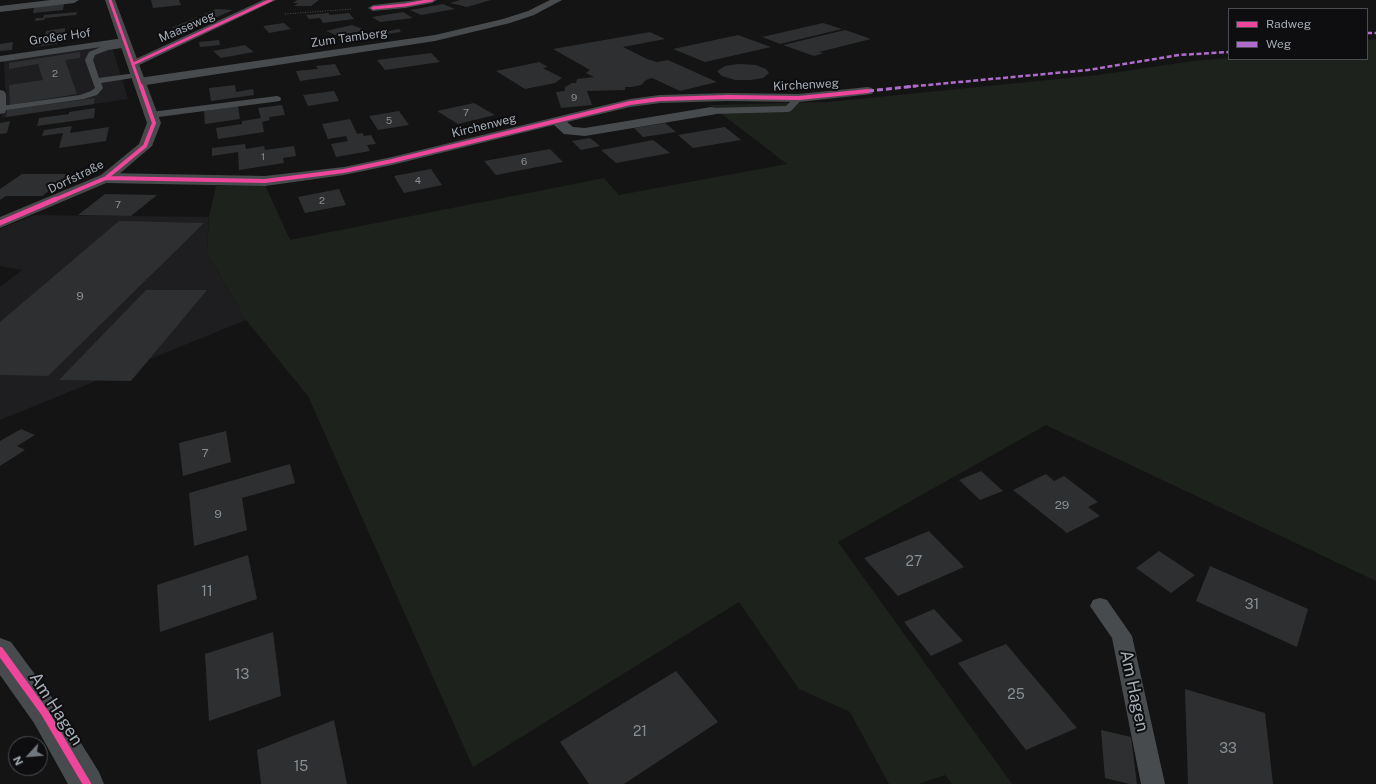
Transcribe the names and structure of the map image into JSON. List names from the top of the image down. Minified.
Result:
{"streets":{"street":["Maaseweg","Großer Hof","Zum Tamberg","Kirchenweg","Dorfstraße","Am Hagen"]},"crossings":[["Maaseweg","Zum Tamberg"],["Maaseweg","Dorfstraße"],["Großer Hof","Dorfstraße"],["Zum Tamberg","Dorfstraße"],["Kirchenweg","Dorfstraße"]],"house_numbers":["2","9","7","5","1","6","4","2","7","9","7","29","9","27","11","31","13","25","21","33","15"],"legend":["Radweg","Weg"],"north":"bottom left"}
